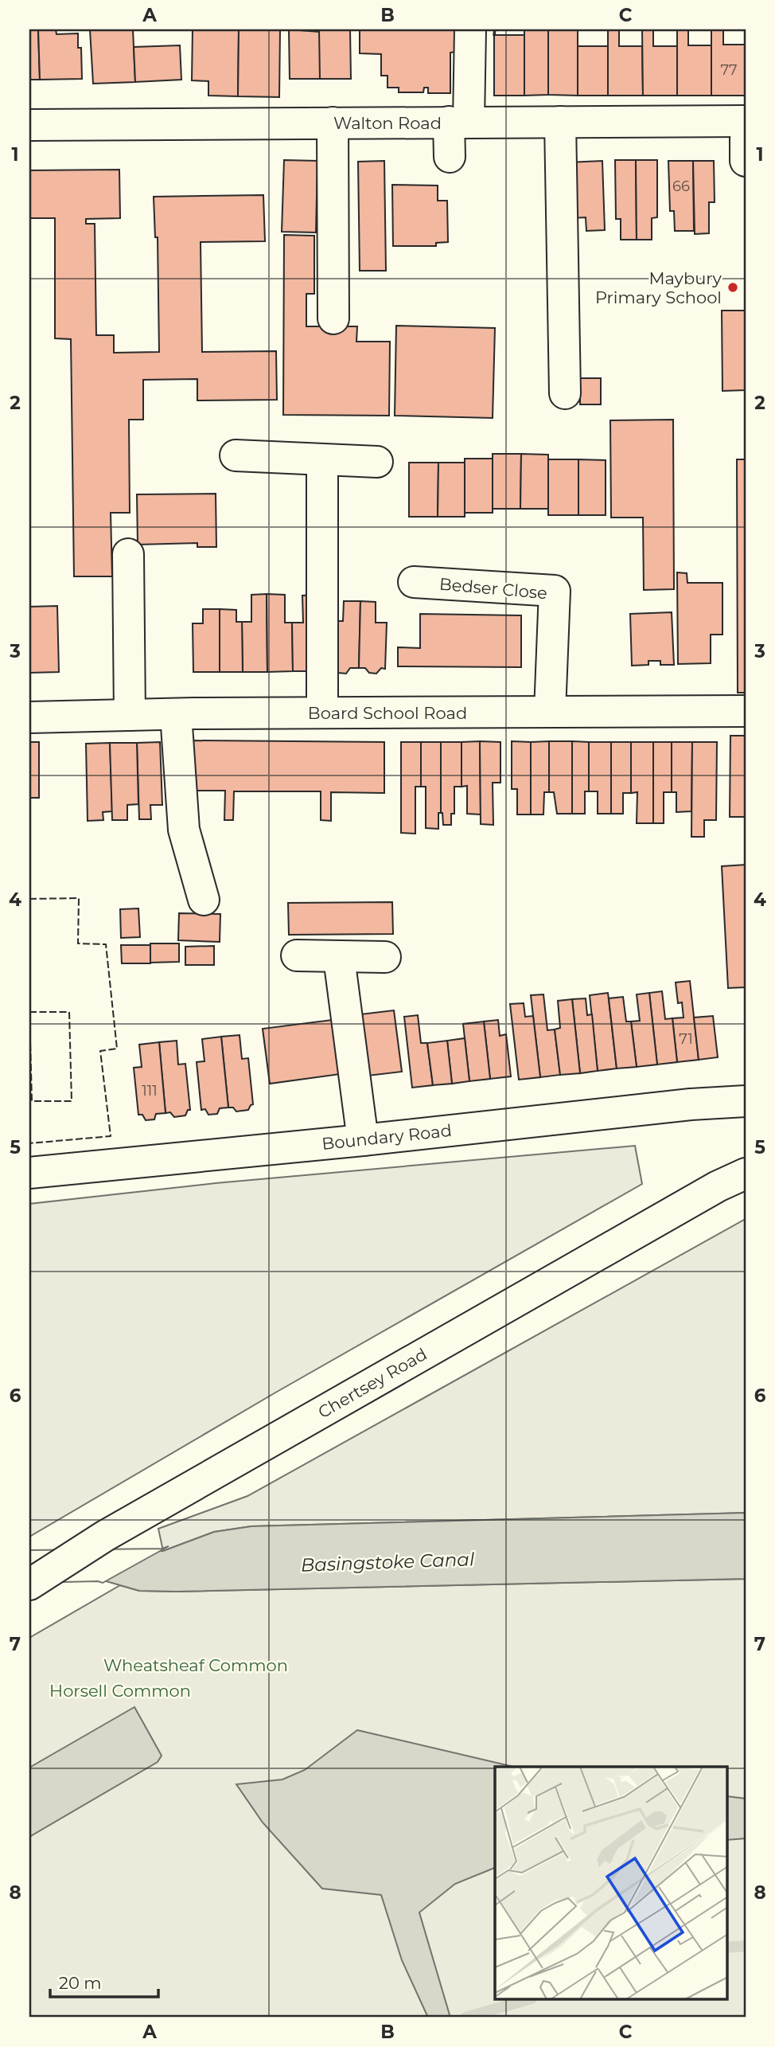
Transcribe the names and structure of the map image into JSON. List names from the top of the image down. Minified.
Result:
{"streets":{"street":["Walton Road","Bedser Close","Board School Road","Boundary Road","Chertsey Road"]},"crossings":[["Bedser Close","Board School Road"]],"water":["Basingstoke Canal"],"parks":["Wheatsheaf Common","Horsell Common"],"places":["Maybury Primary School"],"house_numbers":["77","66","71","111"],"scale_bar":"20 m","grid":{"columns":["A","B","C"],"rows":["1","2","3","4","5","6","7","8"]}}
